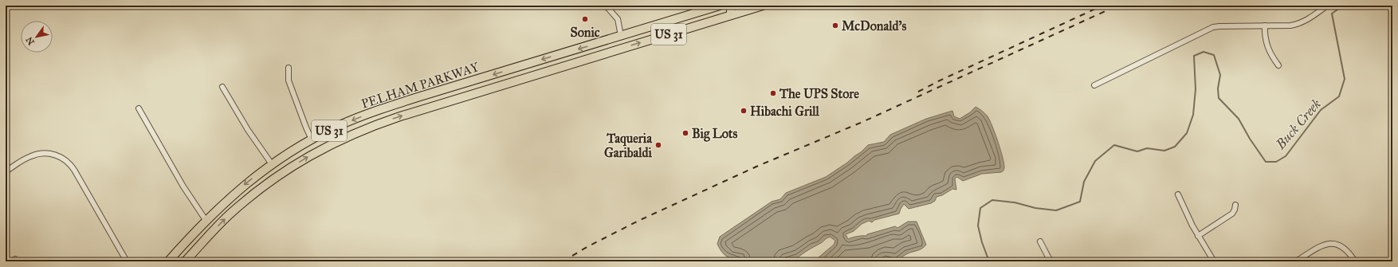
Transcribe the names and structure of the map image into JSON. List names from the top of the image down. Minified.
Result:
{"streets":{"main road":["US 31","PELHAM PARKWAY"]},"crossings":[["US 31","PELHAM PARKWAY"]],"water":["Buck Creek"],"places":["Sonic","McDonald's","The UPS Store","Hibachi Grill","Big Lots","Taqueria Garibaldi"],"north":"bottom left"}
